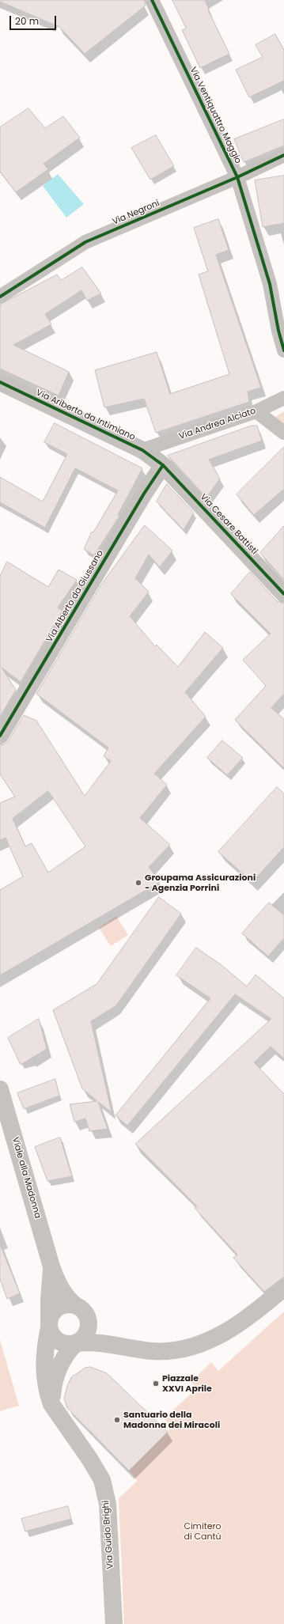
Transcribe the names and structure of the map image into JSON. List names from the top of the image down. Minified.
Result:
{"streets":{"street":["Via Ventiquattro Maggio","Via Negroni","Via Ariberto da Intimiano","Via Andrea Alciato","Via Cesare Battisti","Via Alberto da Giussano","Viale alla Madonna","Via Guido Brighi"]},"crossings":[["Via Ventiquattro Maggio","Via Negroni"],["Via Ariberto da Intimiano","Via Andrea Alciato"],["Via Ariberto da Intimiano","Via Cesare Battisti"],["Via Ariberto da Intimiano","Via Alberto da Giussano"],["Via Cesare Battisti","Via Alberto da Giussano"],["Viale alla Madonna","Via Guido Brighi"]],"parks":["Cimitero di Cantù"],"places":["Groupama Assicurazioni - Agenzia Porrini","Piazzale XXVI Aprile","Santuario della Madonna dei Miracoli"],"scale_bar":"20 m"}
